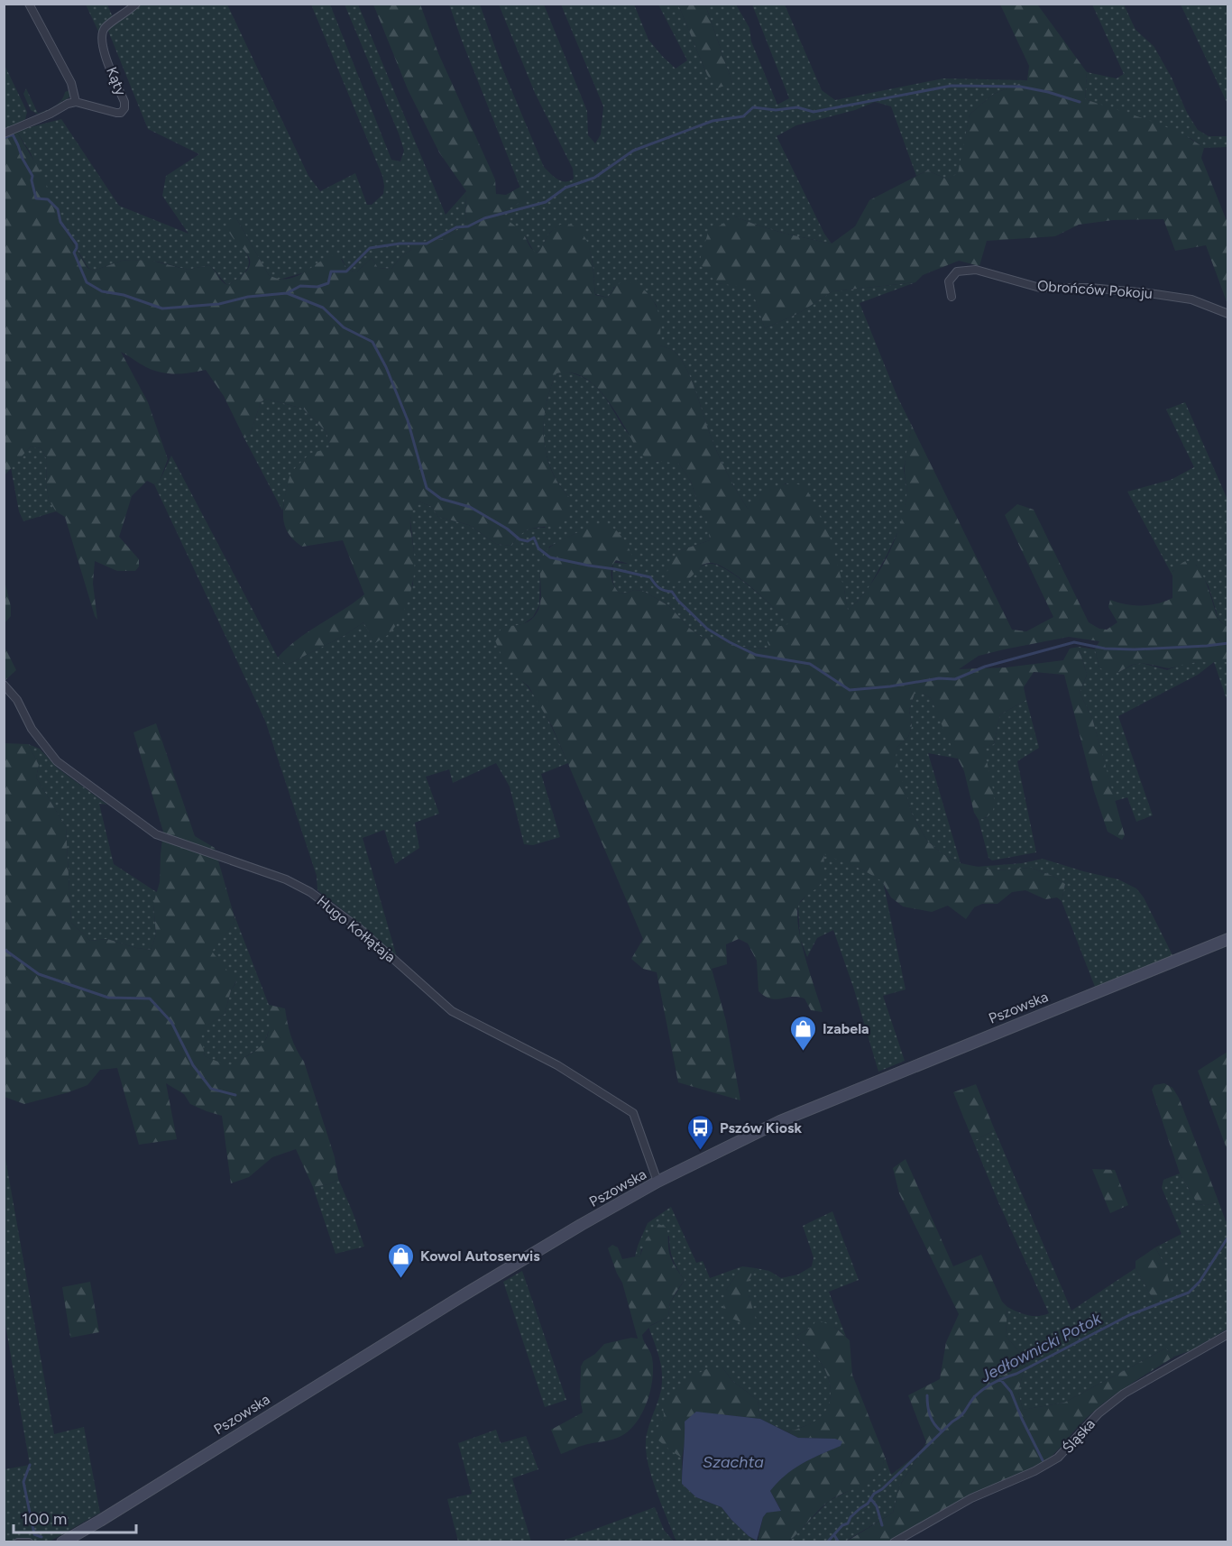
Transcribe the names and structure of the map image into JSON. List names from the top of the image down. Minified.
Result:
{"streets":{"main road":["Pszowska"],"street":["Kąty","Obrońców Pokoju","Hugo Kołłątaja","Śląska"]},"crossings":[["Hugo Kołłątaja","Pszowska"]],"water":["Jedłownicki Potok","Szachta"],"places":{"shop":["Izabela","Kowol Autoserwis"],"bus stop":["Pszów Kiosk"]},"scale_bar":"100 m"}
